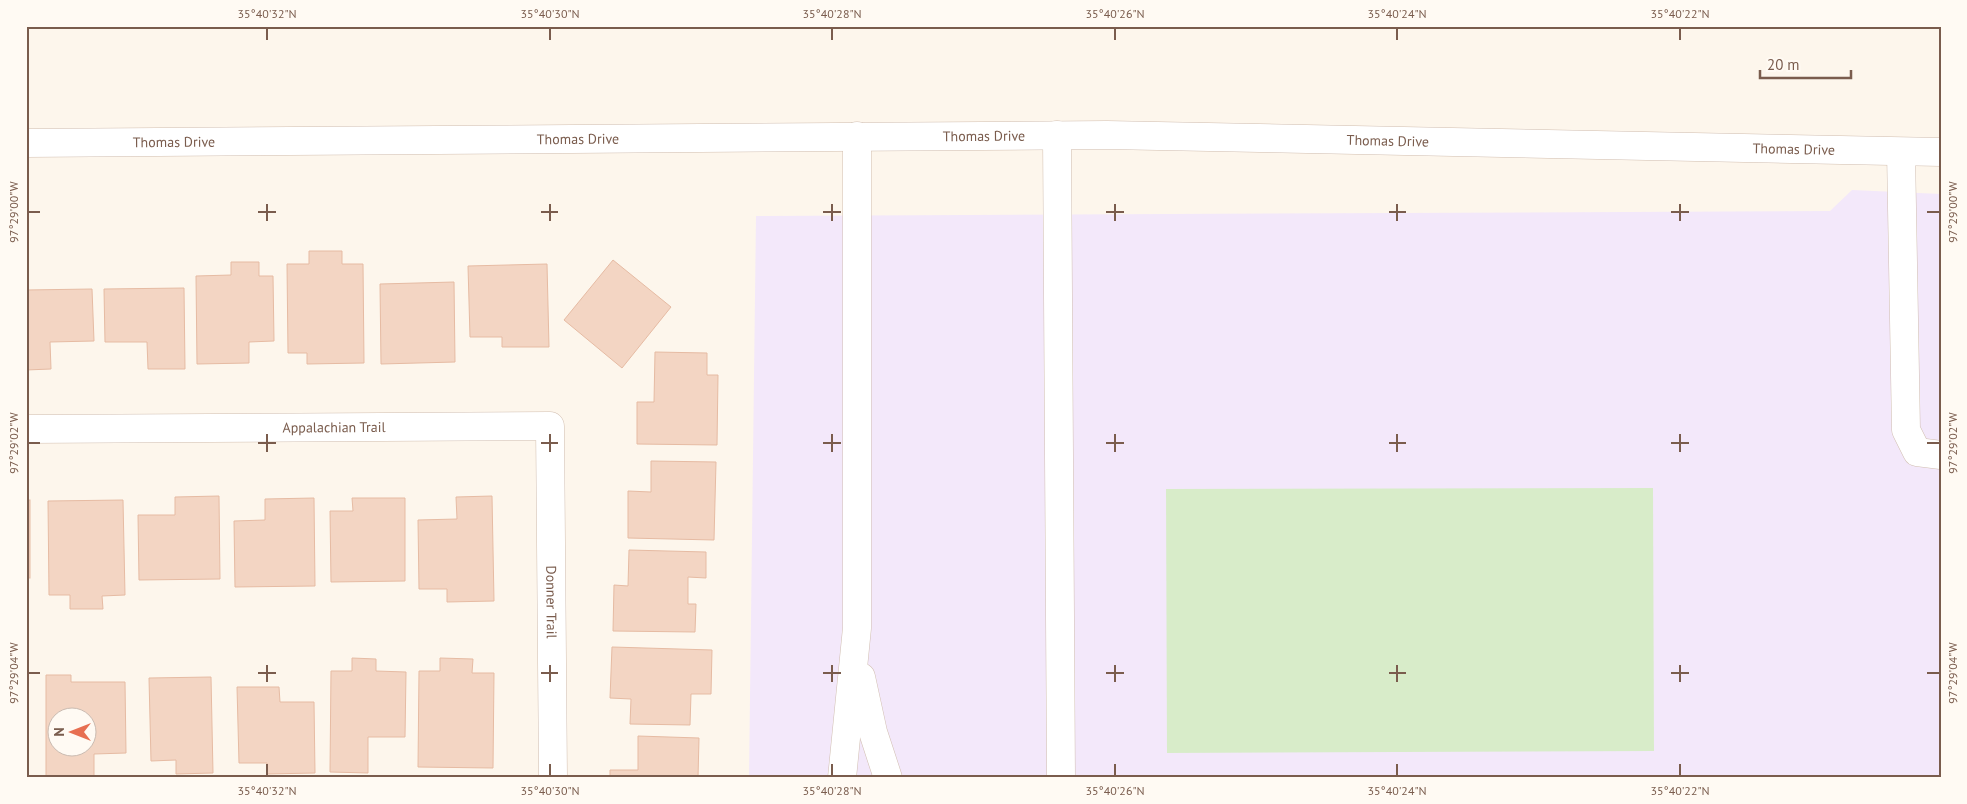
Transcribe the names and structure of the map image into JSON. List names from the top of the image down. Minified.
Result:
{"streets":{"street":["Thomas Drive","Appalachian Trail","Donner Trail"]},"crossings":[["Appalachian Trail","Donner Trail"]],"scale_bar":"20 m","north":"left","coordinates":["35°40'32\"N","35°40'30\"N","35°40'28\"N","35°40'26\"N","35°40'24\"N","35°40'22\"N","97°29'00\"W","97°29'02\"W","97°29'04\"W"]}
